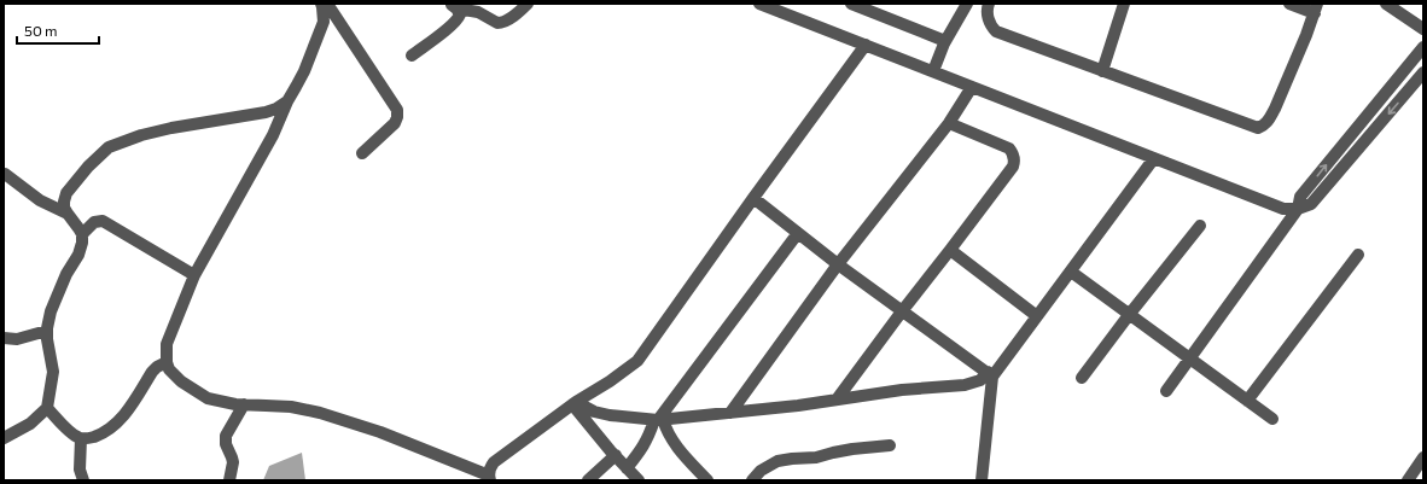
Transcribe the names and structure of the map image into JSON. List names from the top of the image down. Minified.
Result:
{"scale_bar":"50 m"}
